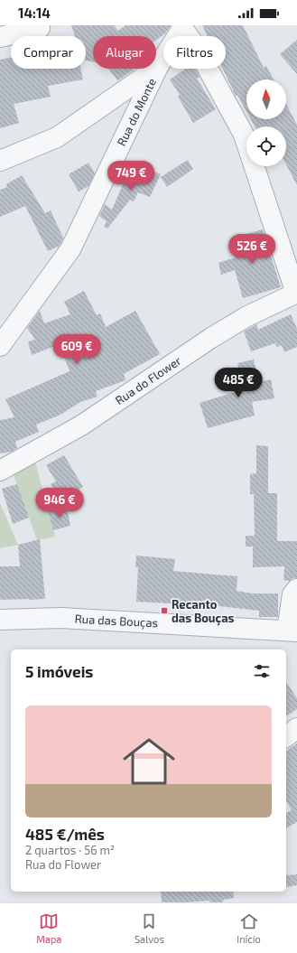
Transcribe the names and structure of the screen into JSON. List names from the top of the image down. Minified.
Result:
{"streets":{"street":["Rua do Monte","Rua do Flower","Rua das Bouças"]},"places":{"transit":["Recanto das Bouças"]},"north":"top","page":{"status":"14:14","chip":["Comprar","Alugar","Filtros"],"price":["749 €","526 €","609 €","485 €","946 €"],"heading":"5 imóveis","list":[{"name":"485 €/mês","note":"2 quartos · 56 m² · Rua do Flower"}],"tabs":["Mapa","Salvos","Início"]}}
